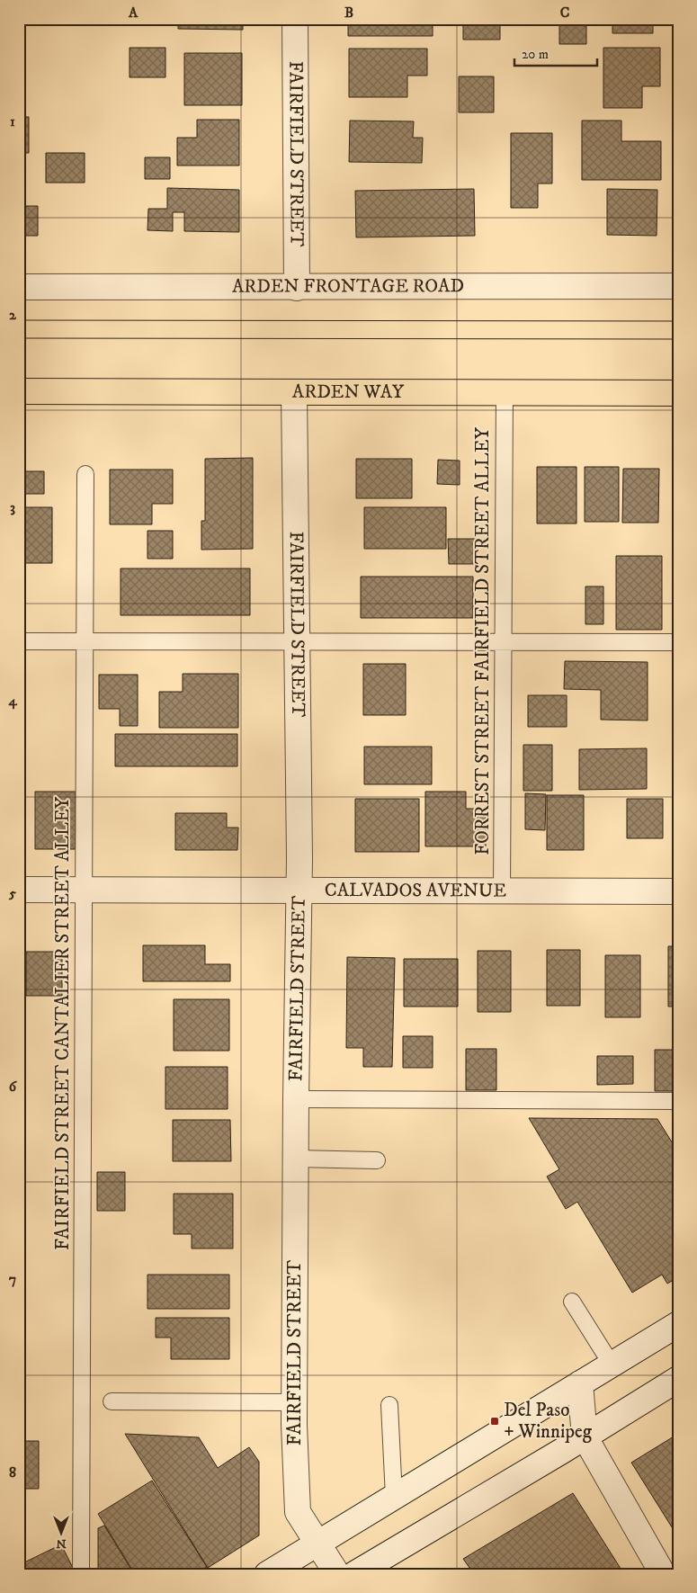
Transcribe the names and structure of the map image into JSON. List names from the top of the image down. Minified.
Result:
{"streets":{"main road":["ARDEN WAY"],"street":["FAIRFIELD STREET","ARDEN FRONTAGE ROAD","CALVADOS AVENUE"],"lane":["FORREST STREET FAIRFIELD STREET ALLEY","FAIRFIELD STREET CANTALIER STREET ALLEY"]},"crossings":[["FAIRFIELD STREET","ARDEN FRONTAGE ROAD"],["FAIRFIELD STREET","ARDEN WAY"],["FAIRFIELD STREET","CALVADOS AVENUE"],["ARDEN WAY","FORREST STREET FAIRFIELD STREET ALLEY"],["FORREST STREET FAIRFIELD STREET ALLEY","CALVADOS AVENUE"],["CALVADOS AVENUE","FAIRFIELD STREET CANTALIER STREET ALLEY"]],"places":{"transit":["Del Paso + Winnipeg"]},"scale_bar":"20 m","north":"bottom","grid":{"columns":["A","B","C"],"rows":["1","2","3","4","5","6","7","8"]}}
